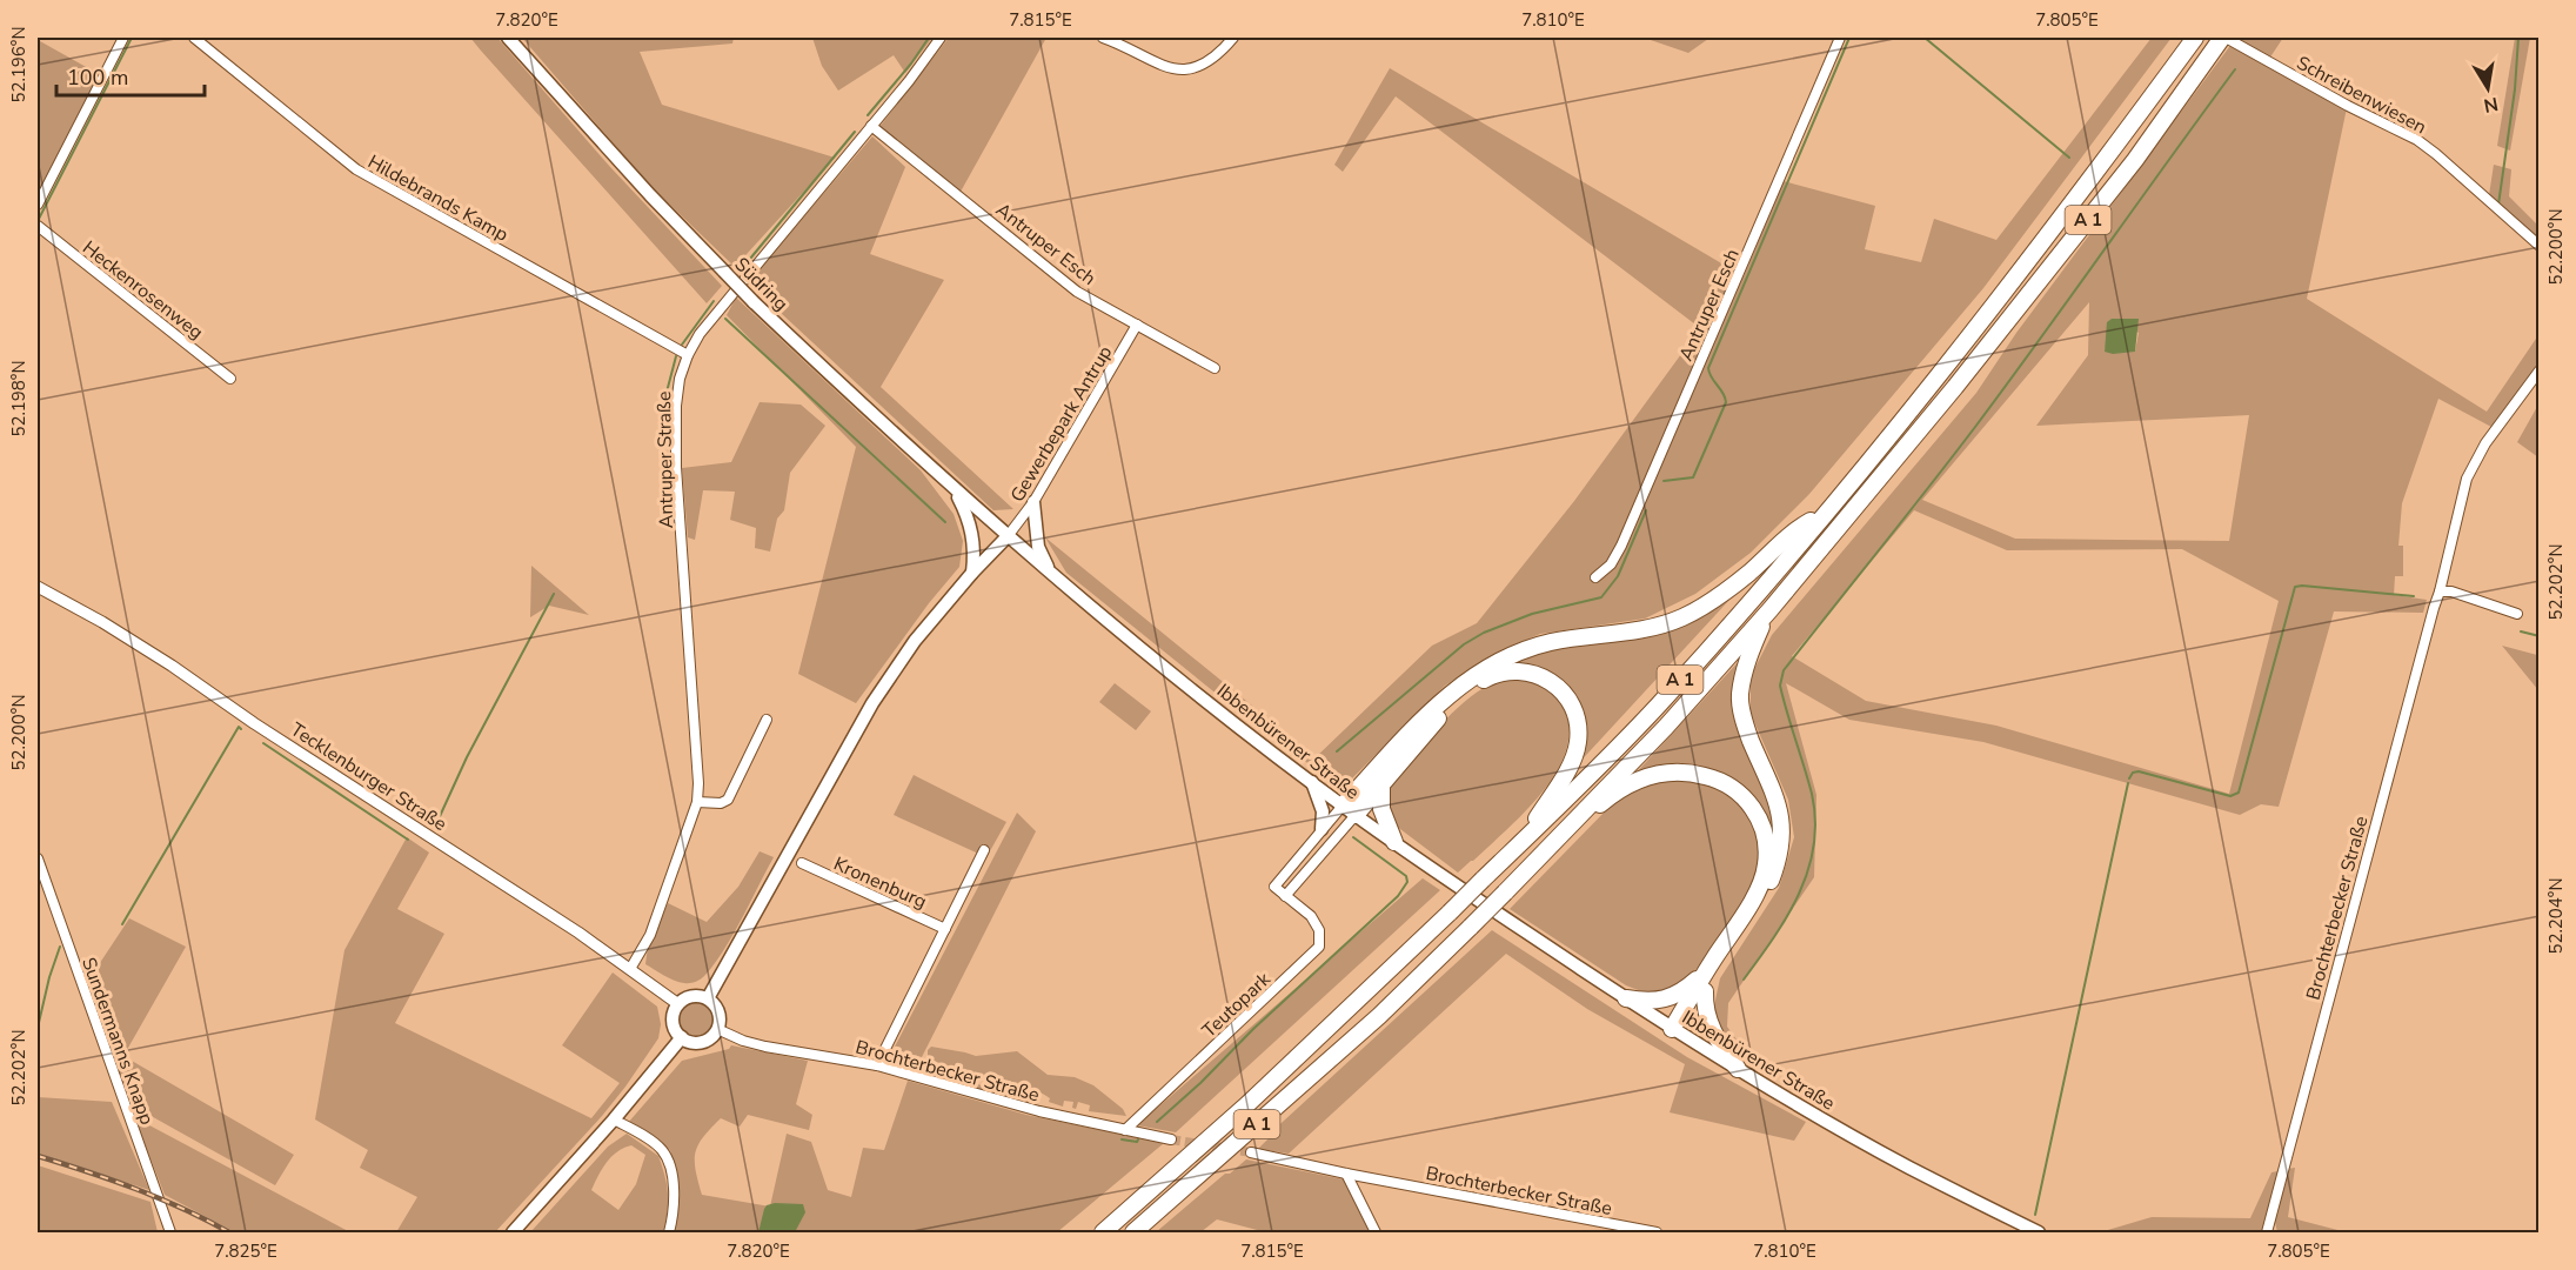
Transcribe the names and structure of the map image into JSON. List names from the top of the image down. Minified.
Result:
{"streets":{"highway":["A 1"],"main road":["Südring","Ibbenbürener Straße"],"street":["Schreibenwiesen","Hildebrands Kamp","Antruper Esch","Heckenrosenweg","Gewerbepark Antrup","Antruper Straße","Tecklenburger Straße","Kronenburg","Brochterbecker Straße","Teutopark","Sundermanns Knapp"]},"crossings":[["Schreibenwiesen","A 1"],["Hildebrands Kamp","Antruper Straße"],["Antruper Esch","Gewerbepark Antrup"],["Antruper Esch","Antruper Straße"],["Südring","Gewerbepark Antrup"],["Südring","Ibbenbürener Straße"],["Gewerbepark Antrup","Ibbenbürener Straße"],["Antruper Straße","Tecklenburger Straße"],["Ibbenbürener Straße","Teutopark"],["Tecklenburger Straße","Brochterbecker Straße"],["Kronenburg","Brochterbecker Straße"],["Brochterbecker Straße","Teutopark"]],"scale_bar":"100 m","north":"bottom","coordinates":["7.820°E","7.815°E","7.810°E","7.805°E","52.196°N","52.200°N","52.198°N","52.202°N","52.204°N","7.825°E"]}
